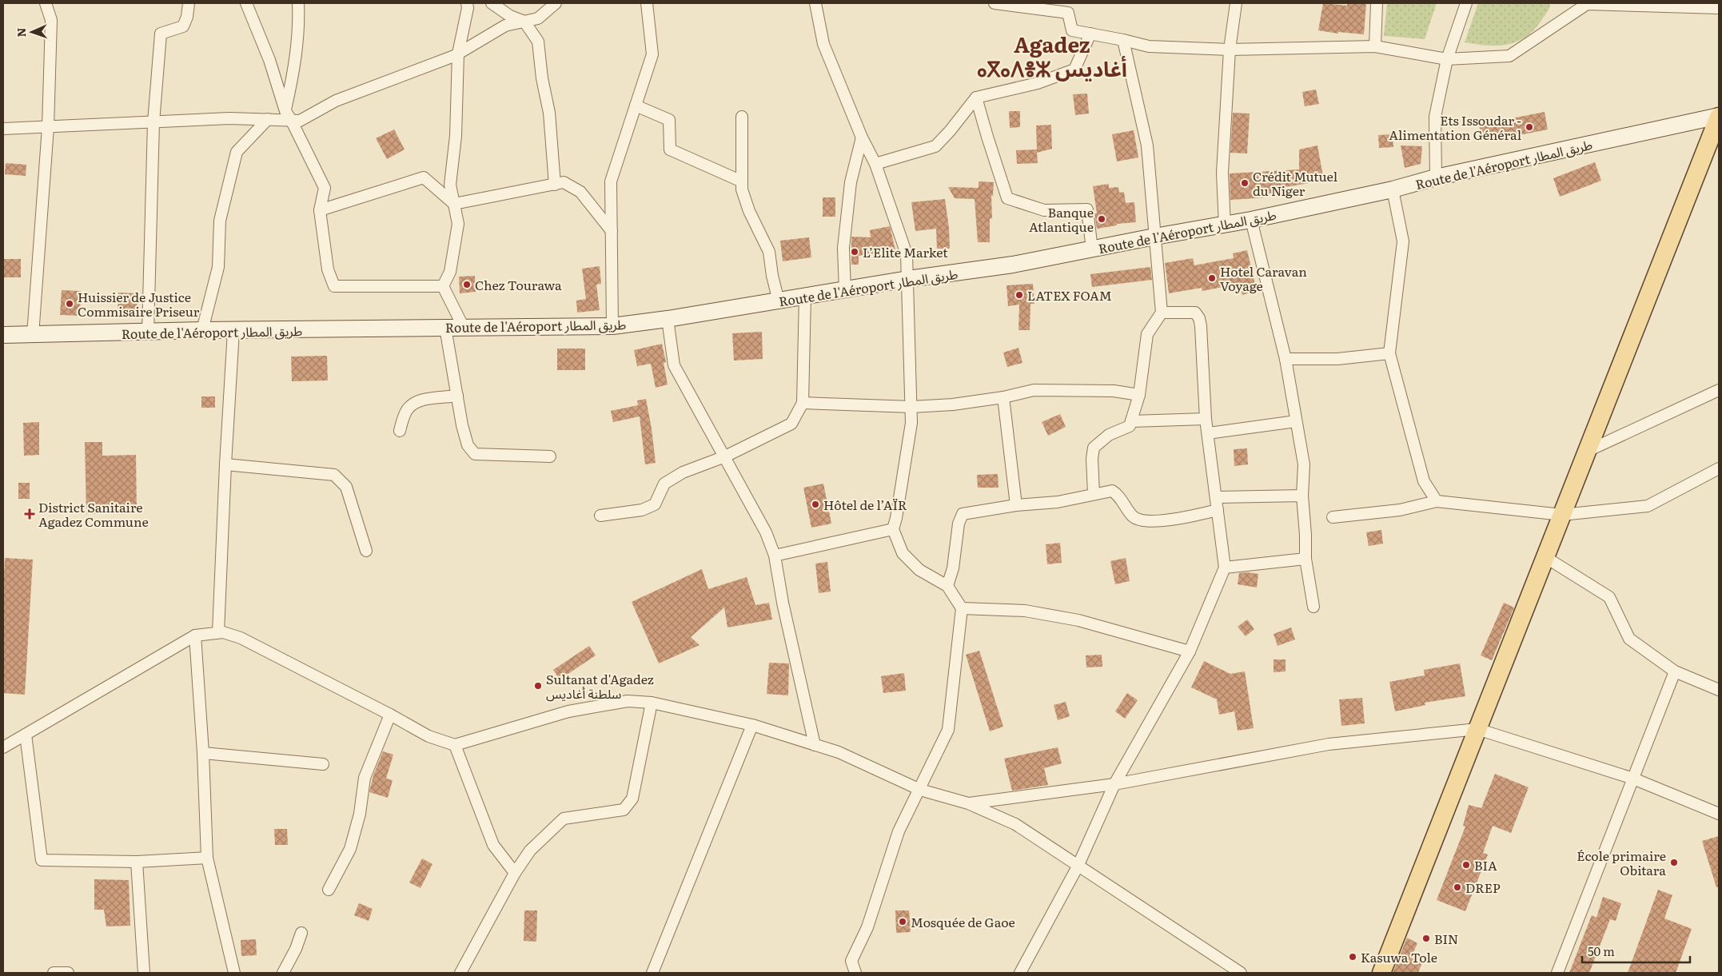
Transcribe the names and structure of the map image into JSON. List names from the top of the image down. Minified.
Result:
{"streets":{"main road":["Route de l'Aéroport طريق المطار"]},"districts":["Agadez ⴰⴳⴰⴷⴻⵣ أغاديس"],"places":{"other":["Ets Issoudar - Alimentation Général","Crédit Mutuel du Niger","Banque Atlantique","L’Elite Market","Hotel Caravan Voyage","Chez Tourawa","LATEX FOAM","Huissier de Justice Commisaire Priseur","Hôtel de l’AÏR","Sultanat d'Agadez سلطنة أغاديس","École primaire Obitara","BIA","DREP","Mosquée de Gaoe","BIN","Kasuwa Tole"],"health":["District Sanitaire Agadez Commune"]},"scale_bar":"50 m","north":"left"}
